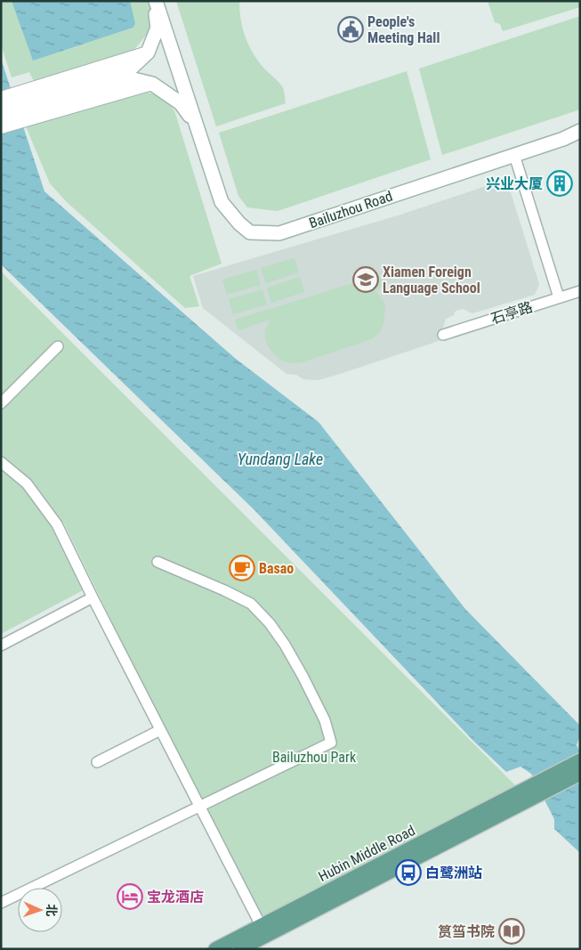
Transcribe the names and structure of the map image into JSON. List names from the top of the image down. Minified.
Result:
{"streets":{"main road":["Bailuzhou Road","Hubin Middle Road"],"street":["石亭路"]},"water":["Yundang Lake"],"parks":["Bailuzhou Park"],"places":{"public building":["People's Meeting Hall"],"building":["兴业大厦"],"school or university":["Xiamen Foreign Language School"],"cafe":["Basao"],"bus stop":["白鹭洲站"],"hotel":["宝龙酒店"],"library":["筼筜书院"]},"north":"right"}
